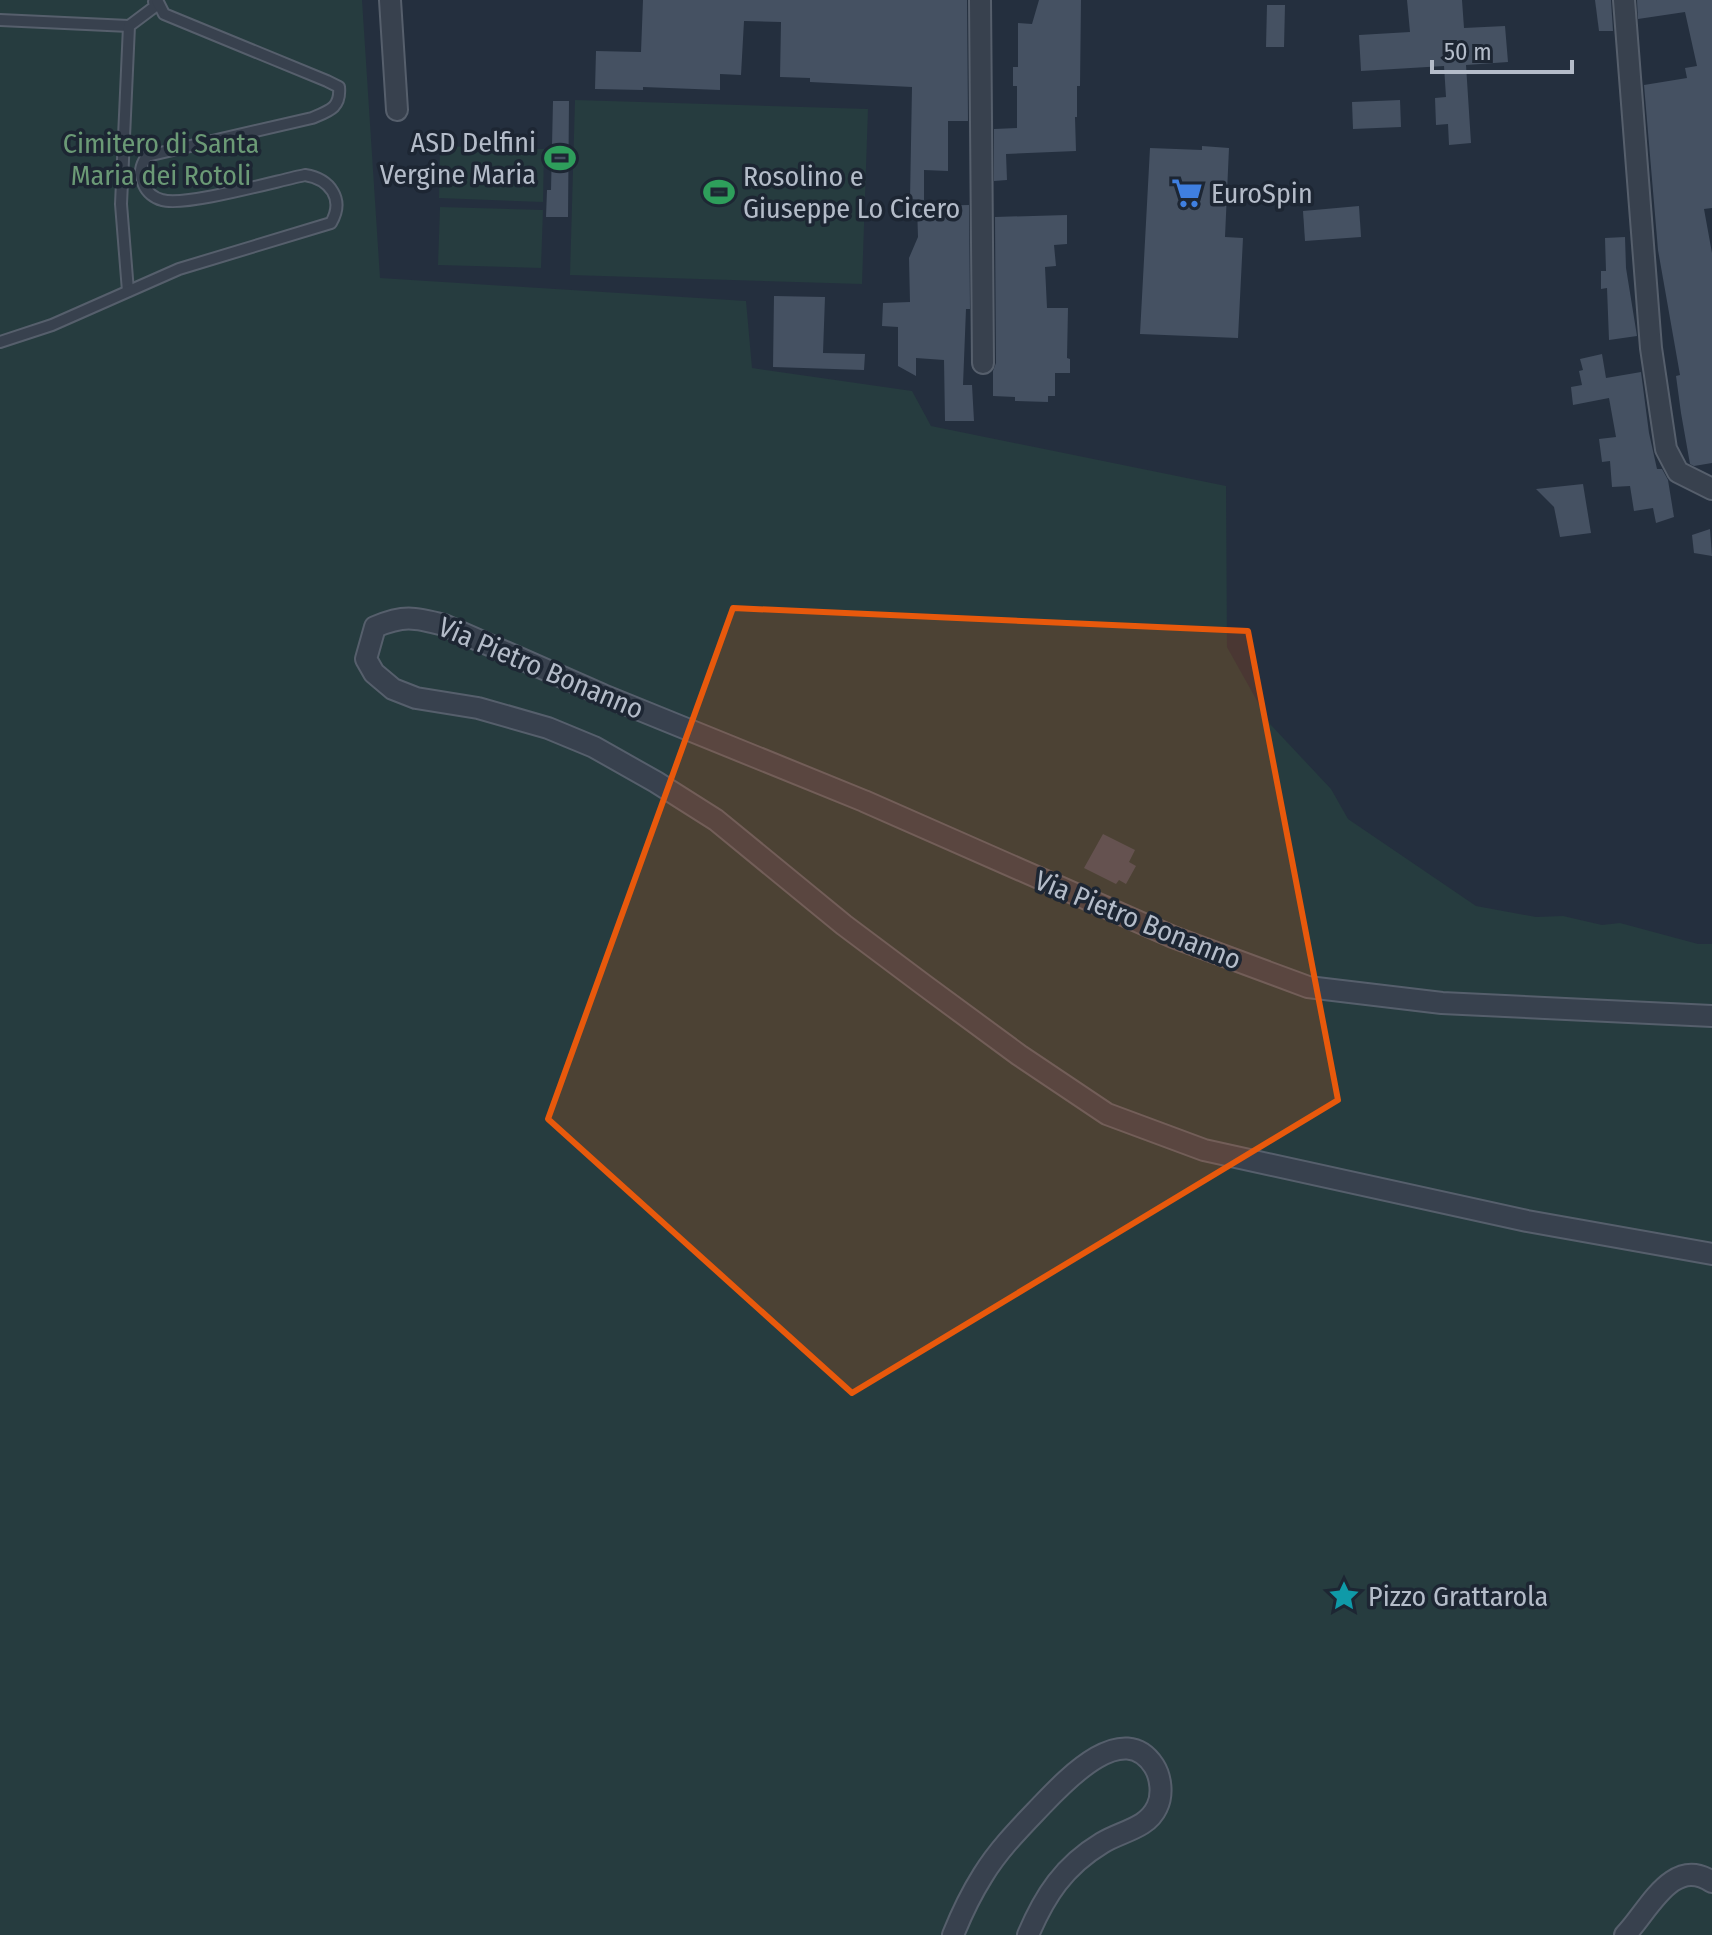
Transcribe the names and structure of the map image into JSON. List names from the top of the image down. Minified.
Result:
{"streets":{"street":["Via Pietro Bonanno"]},"parks":["Cimitero di Santa Maria dei Rotoli"],"places":{"sports":["ASD Delfini Vergine Maria","Rosolino e Giuseppe Lo Cicero"],"supermarket":["EuroSpin"],"place":["Pizzo Grattarola"]},"scale_bar":"50 m"}
